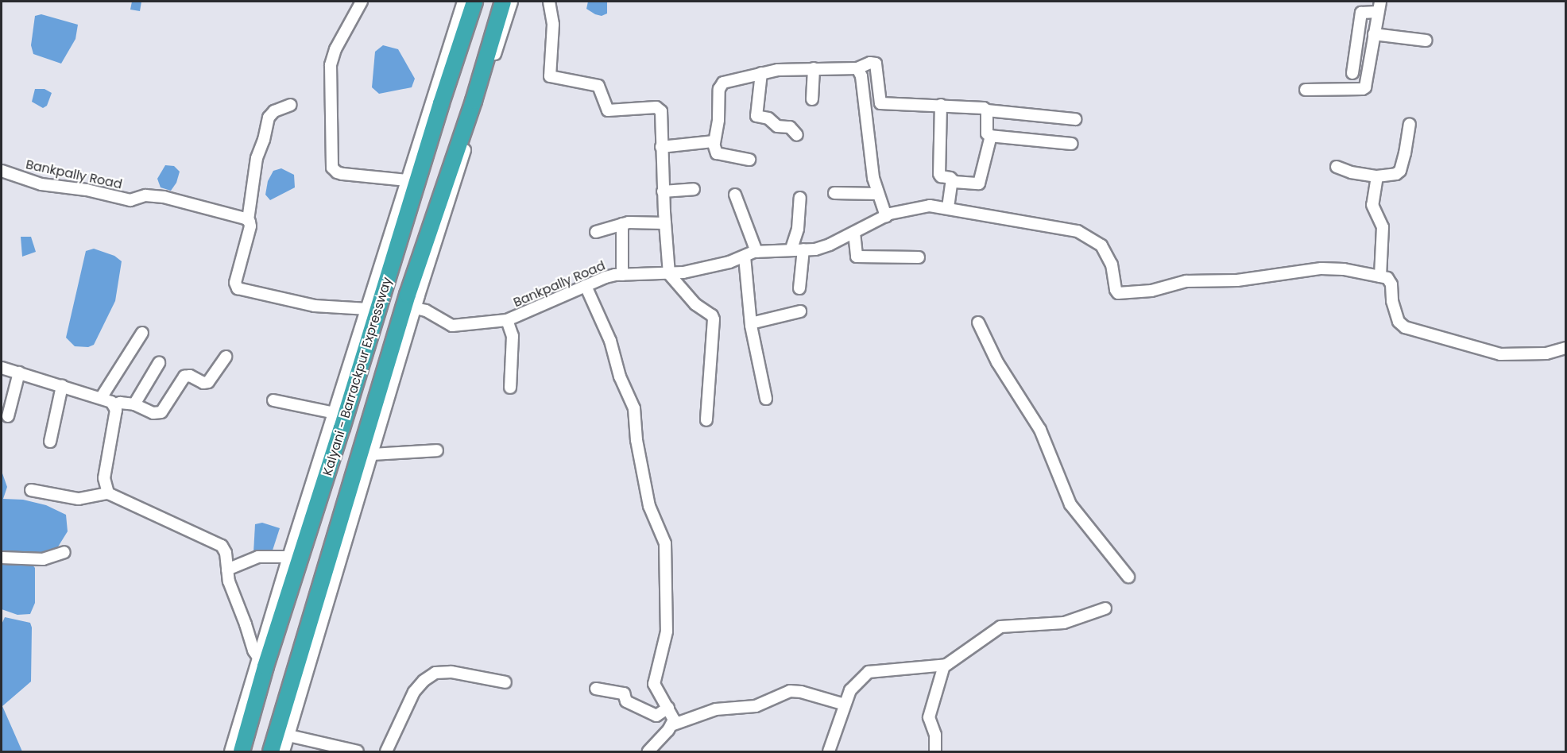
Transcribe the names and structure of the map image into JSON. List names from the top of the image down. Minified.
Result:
{"streets":{"highway":["Kalyani - Barrackpur Expressway"],"street":["Bankpally Road"]}}
